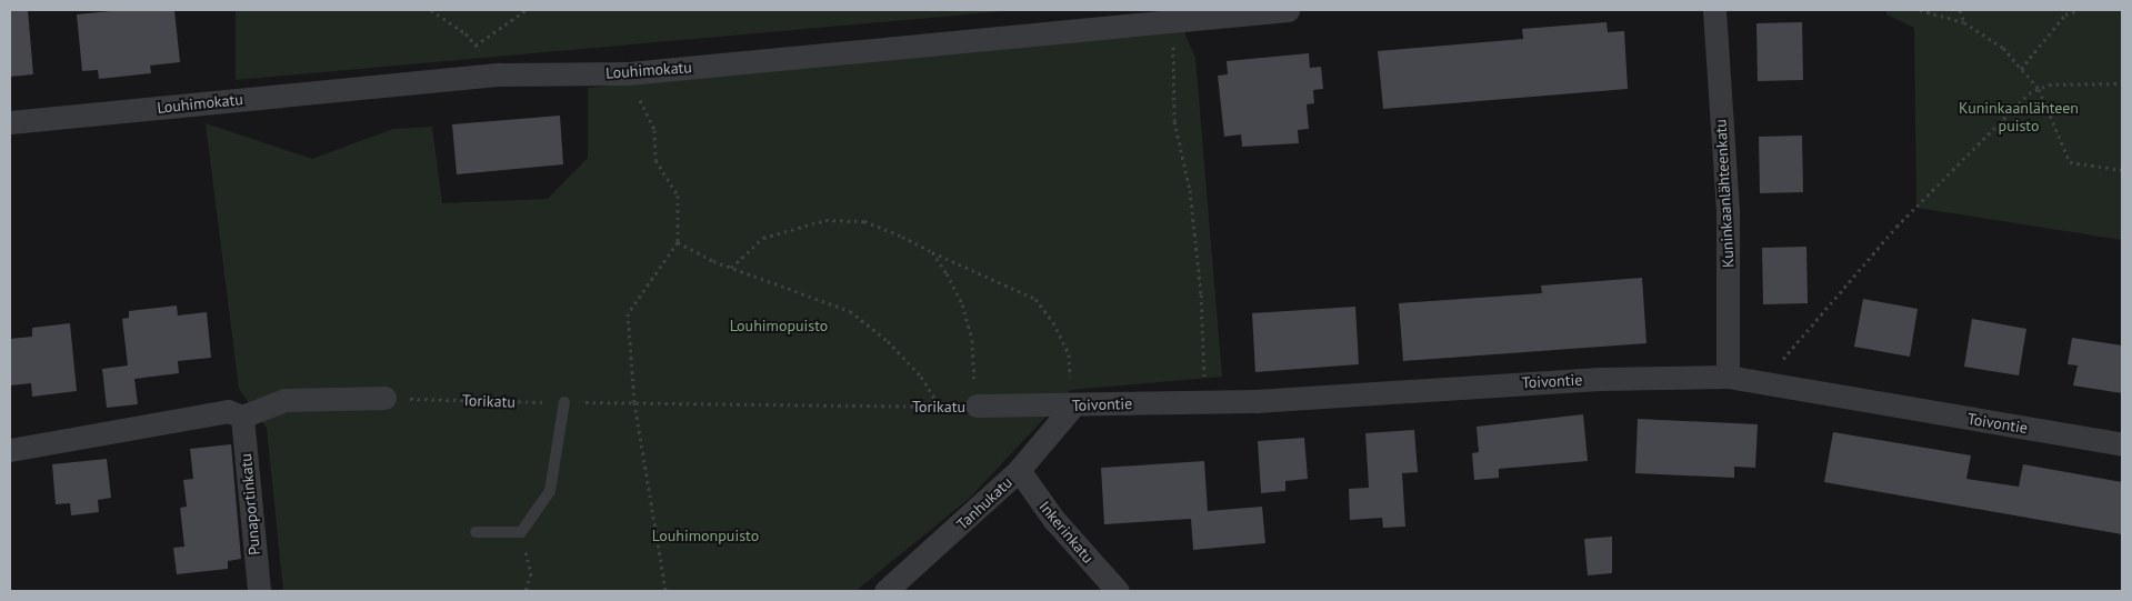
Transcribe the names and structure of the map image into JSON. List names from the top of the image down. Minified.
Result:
{"streets":{"street":["Louhimokatu","Kuninkaanlähteenkatu","Toivontie","Tanhukatu","Punaportinkatu","Inkerinkatu"],"path":["Torikatu"]},"crossings":[["Kuninkaanlähteenkatu","Toivontie"],["Toivontie","Torikatu"],["Toivontie","Tanhukatu"],["Tanhukatu","Inkerinkatu"]],"parks":["Kuninkaanlähteen puisto","Louhimopuisto","Louhimonpuisto"]}
